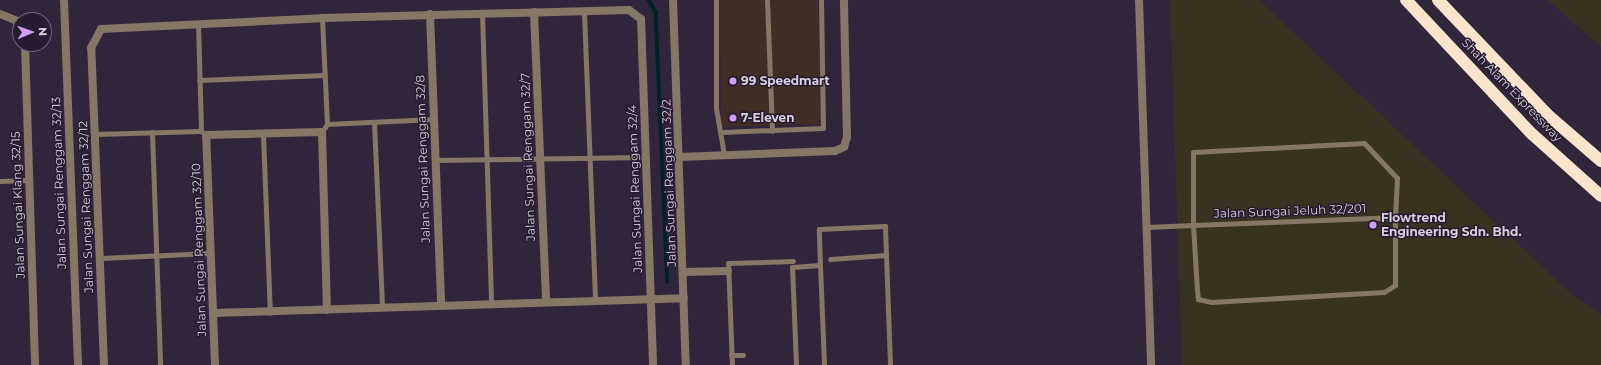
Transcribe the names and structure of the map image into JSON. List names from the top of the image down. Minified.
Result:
{"streets":{"highway":["Shah Alam Expressway"],"street":["Jalan Sungai Renggam 32/7","Jalan Sungai Renggam 32/8","Jalan Sungai Renggam 32/13","Jalan Sungai Renggam 32/2","Jalan Sungai Renggam 32/4","Jalan Sungai Klang 32/15","Jalan Sungai Renggam 32/12","Jalan Sungai Renggam 32/10"],"lane":["Jalan Sungai Jeluh 32/201"]},"places":["99 Speedmart","7-Eleven","Flowtrend Engineering Sdn. Bhd."],"north":"right"}
